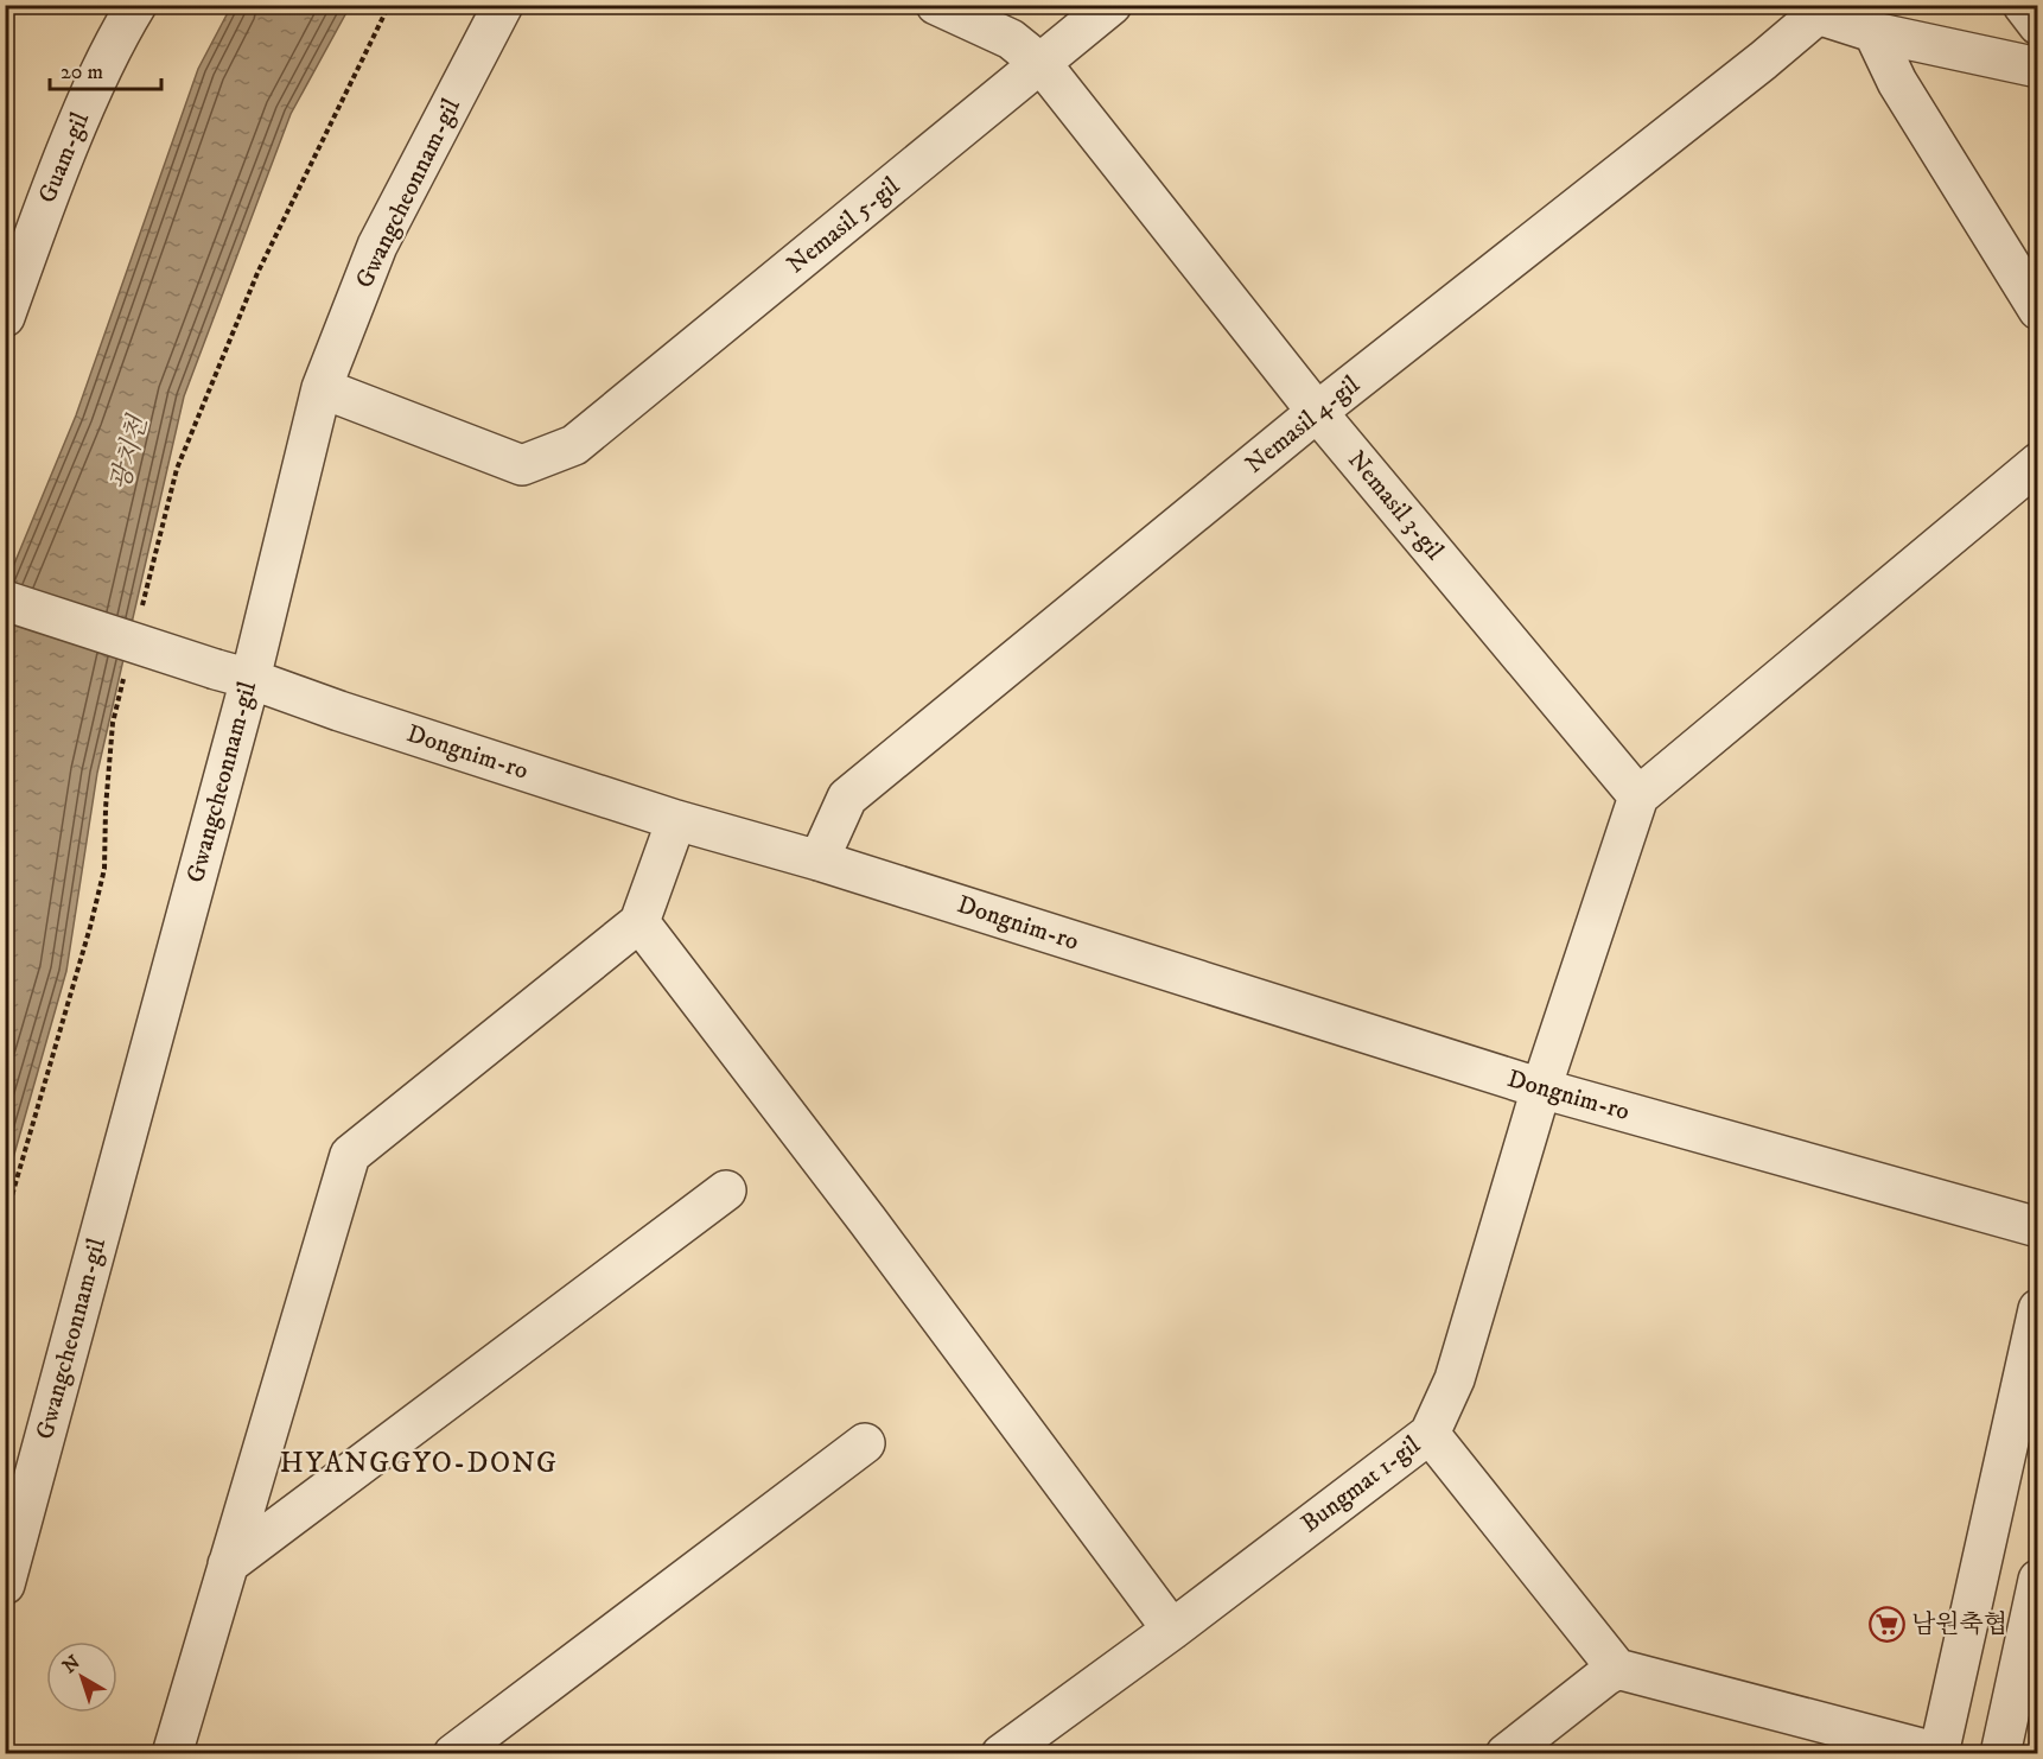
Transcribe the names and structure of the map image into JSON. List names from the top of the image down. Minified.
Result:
{"streets":{"street":["Guam-gil","Gwangcheonnam-gil","Nemasil 5-gil","Nemasil 4-gil","Nemasil 3-gil","Dongnim-ro","Bungmat 1-gil"]},"crossings":[["Gwangcheonnam-gil","Nemasil 5-gil"],["Gwangcheonnam-gil","Dongnim-ro"],["Nemasil 5-gil","Nemasil 3-gil"],["Nemasil 4-gil","Nemasil 3-gil"],["Nemasil 4-gil","Dongnim-ro"],["Dongnim-ro","Bungmat 1-gil"]],"districts":["HYANGGYO-DONG"],"water":["광치천"],"places":{"supermarket":["남원축협"]},"scale_bar":"20 m","north":"top left"}
